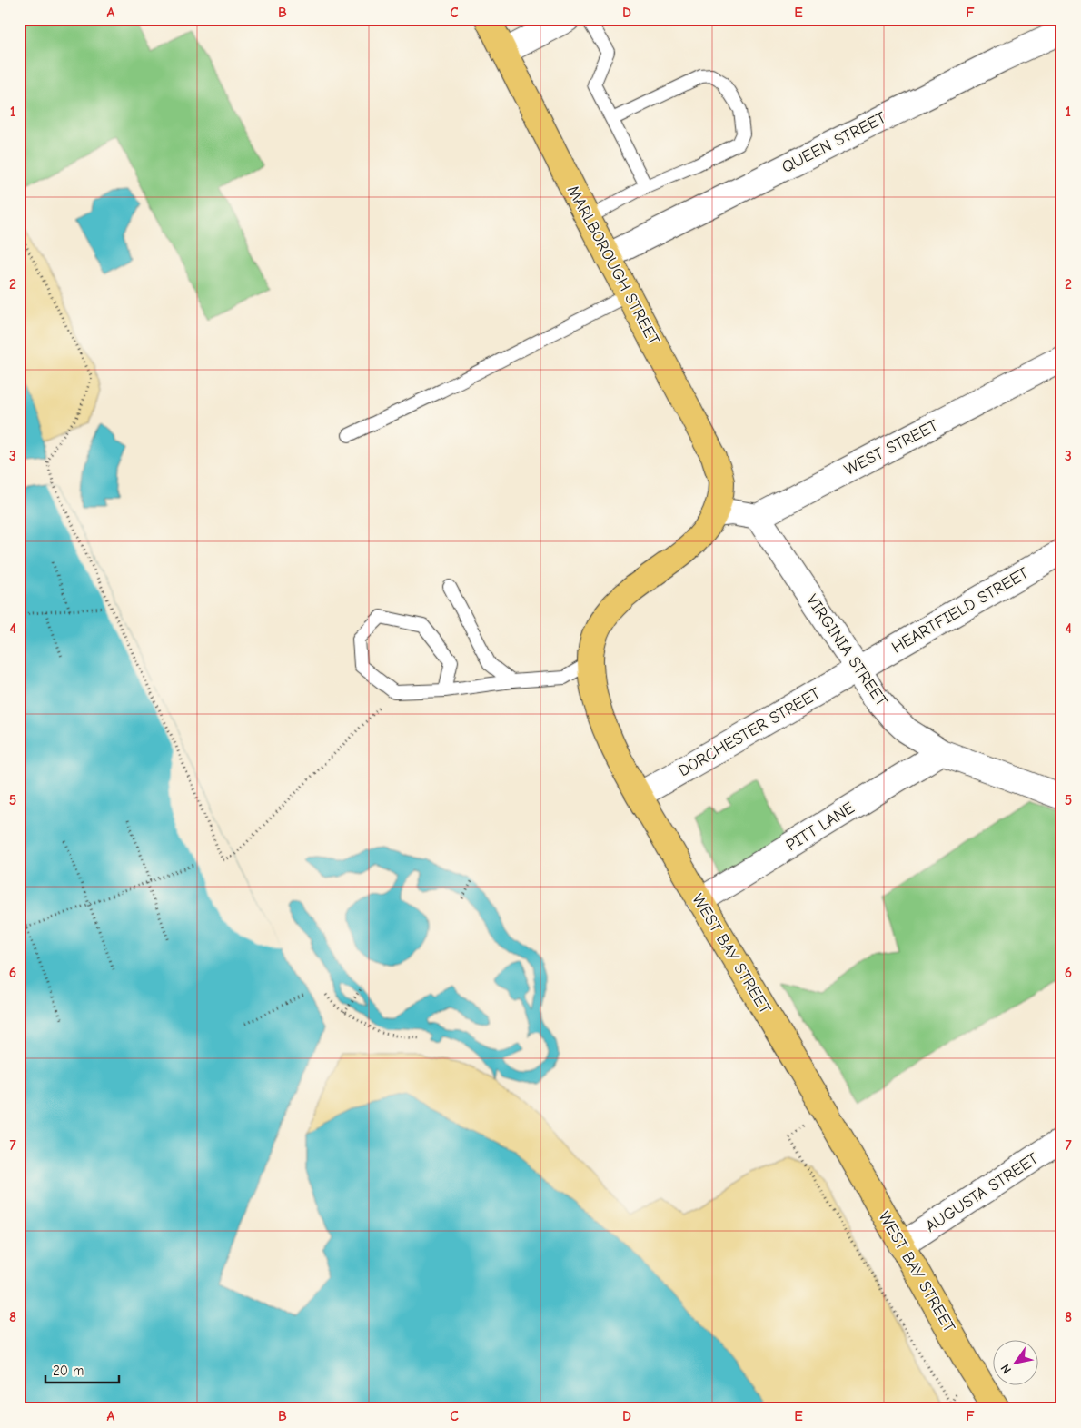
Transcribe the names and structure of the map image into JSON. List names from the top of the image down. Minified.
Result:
{"streets":{"highway":["MARLBOROUGH STREET","WEST BAY STREET"],"street":["QUEEN STREET","WEST STREET","HEARTFIELD STREET","VIRGINIA STREET","DORCHESTER STREET","PITT LANE","AUGUSTA STREET"]},"crossings":[["QUEEN STREET","MARLBOROUGH STREET"],["MARLBOROUGH STREET","WEST BAY STREET"],["WEST STREET","VIRGINIA STREET"],["HEARTFIELD STREET","VIRGINIA STREET"],["HEARTFIELD STREET","DORCHESTER STREET"],["VIRGINIA STREET","DORCHESTER STREET"],["VIRGINIA STREET","PITT LANE"],["DORCHESTER STREET","WEST BAY STREET"],["PITT LANE","WEST BAY STREET"],["WEST BAY STREET","AUGUSTA STREET"]],"scale_bar":"20 m","north":"bottom left","grid":{"columns":["A","B","C","D","E","F"],"rows":["1","2","3","4","5","6","7","8"]}}
